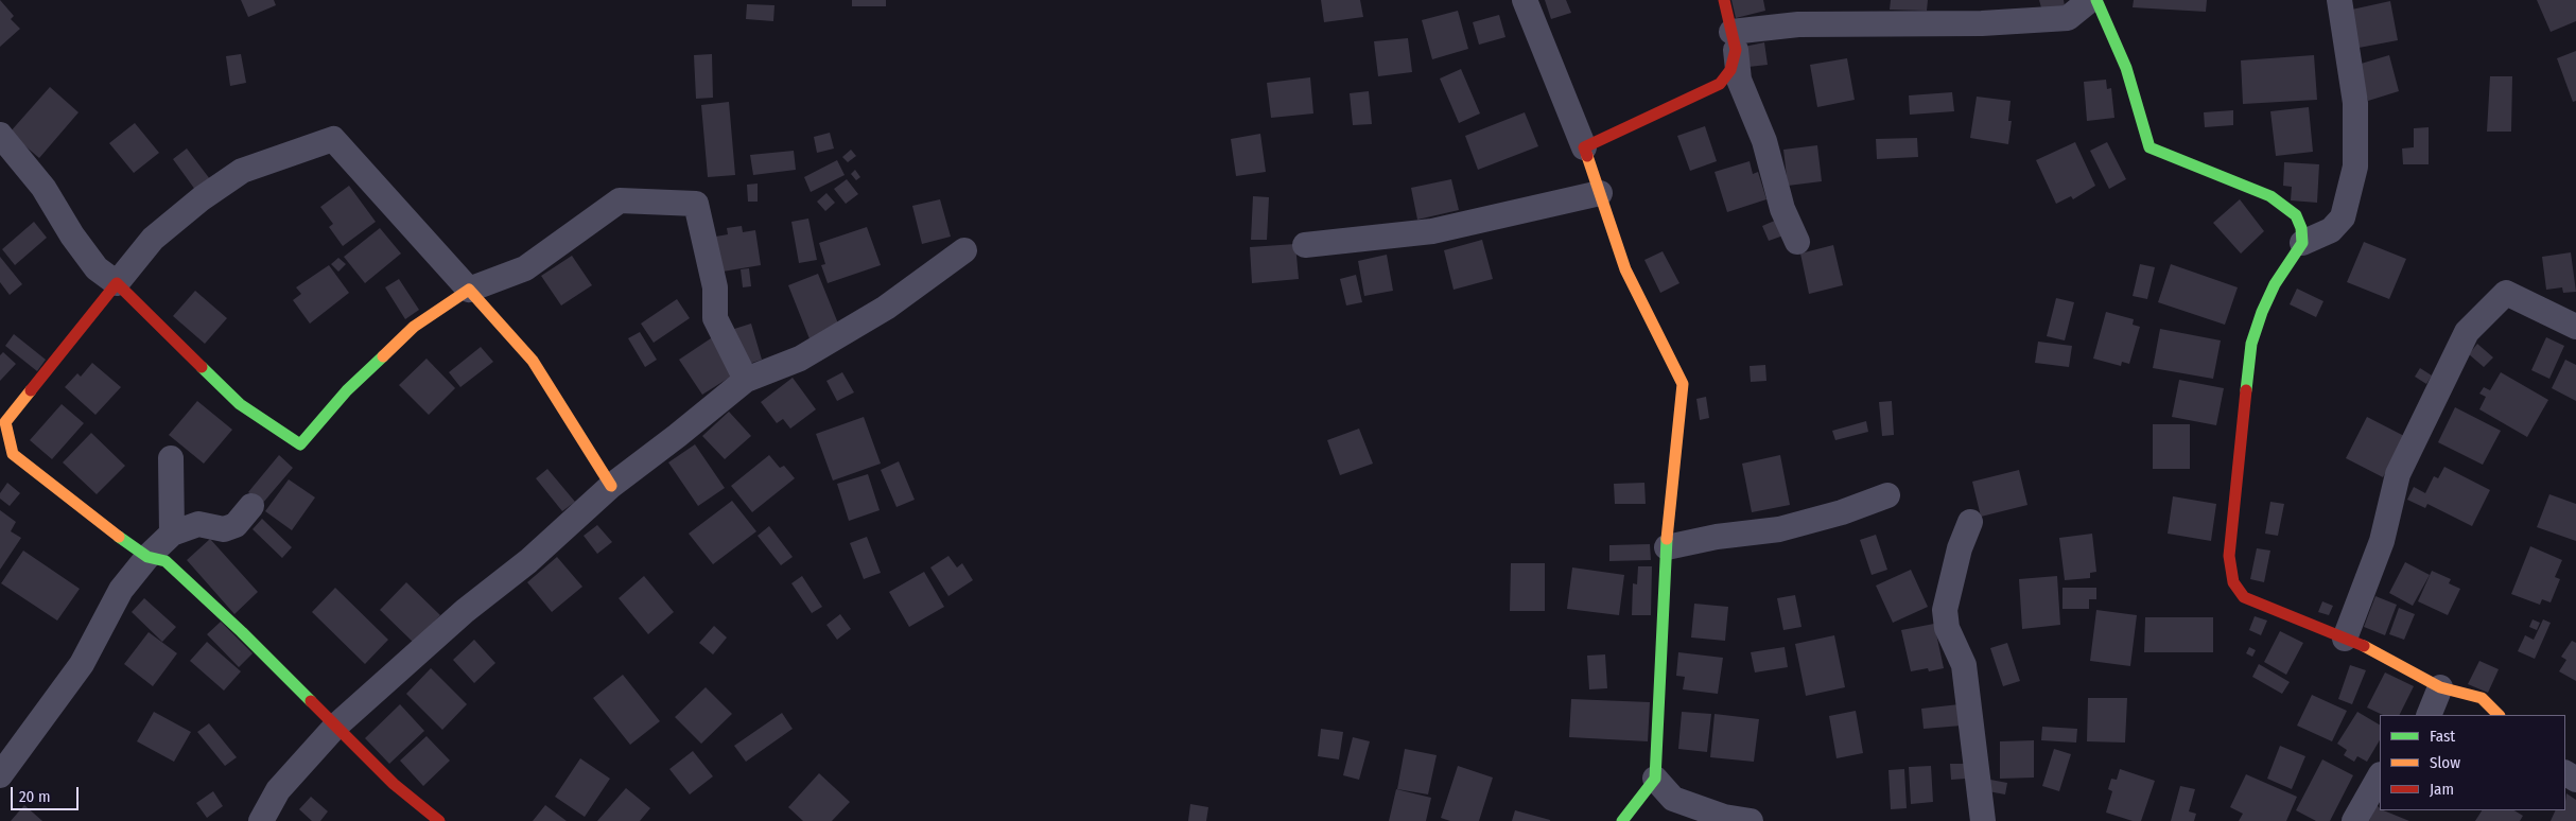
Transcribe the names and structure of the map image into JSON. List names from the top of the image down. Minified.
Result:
{"legend":["Fast","Slow","Jam"],"scale_bar":"20 m"}
